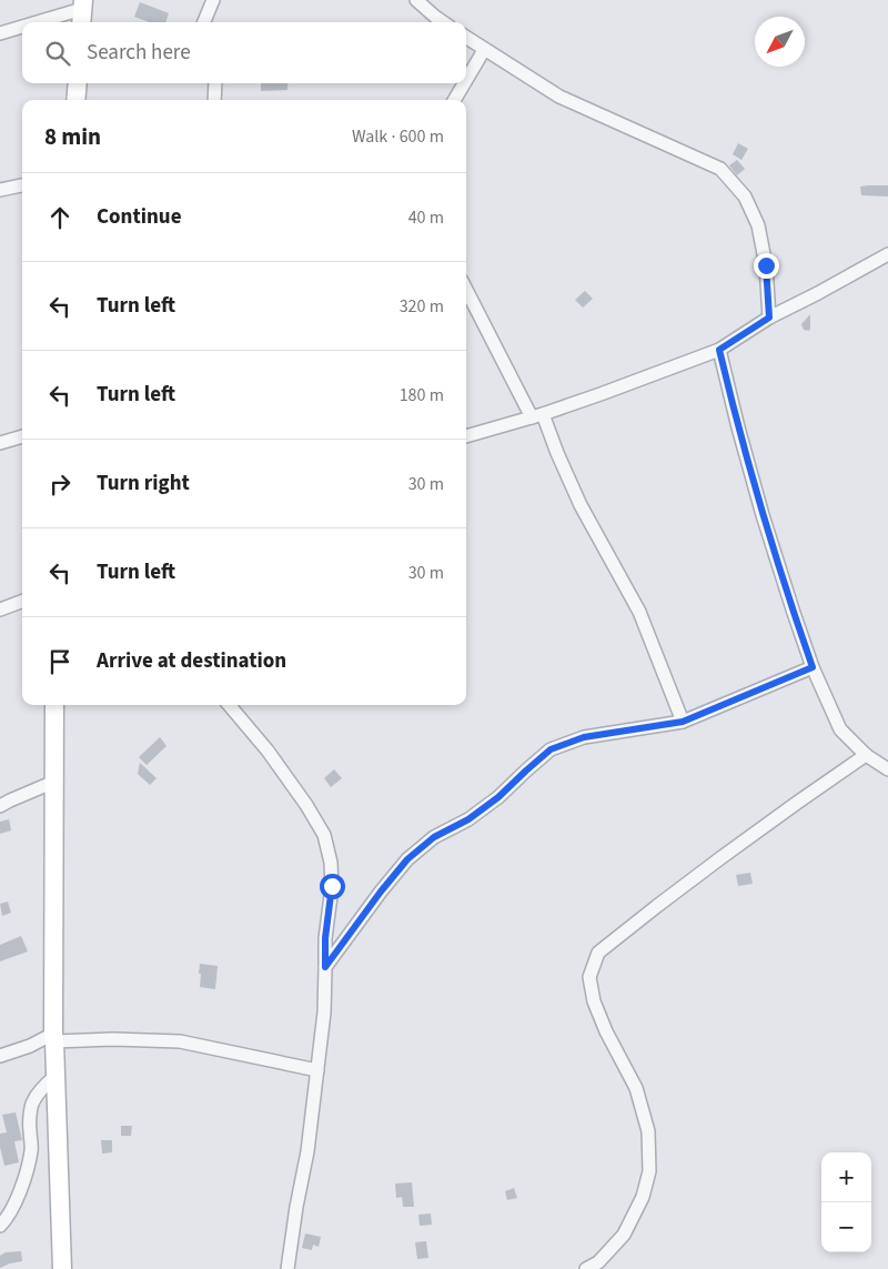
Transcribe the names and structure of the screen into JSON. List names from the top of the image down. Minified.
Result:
{"north":"bottom left","page":{"search":"Search here","heading":["8 min","Walk · 600 m"],"list":[["Continue","40 m"],["Turn left","320 m"],["Turn left","180 m"],["Turn right","30 m"],["Turn left","30 m"],"Arrive at destination"],"map_buttons":["+","−"]}}
